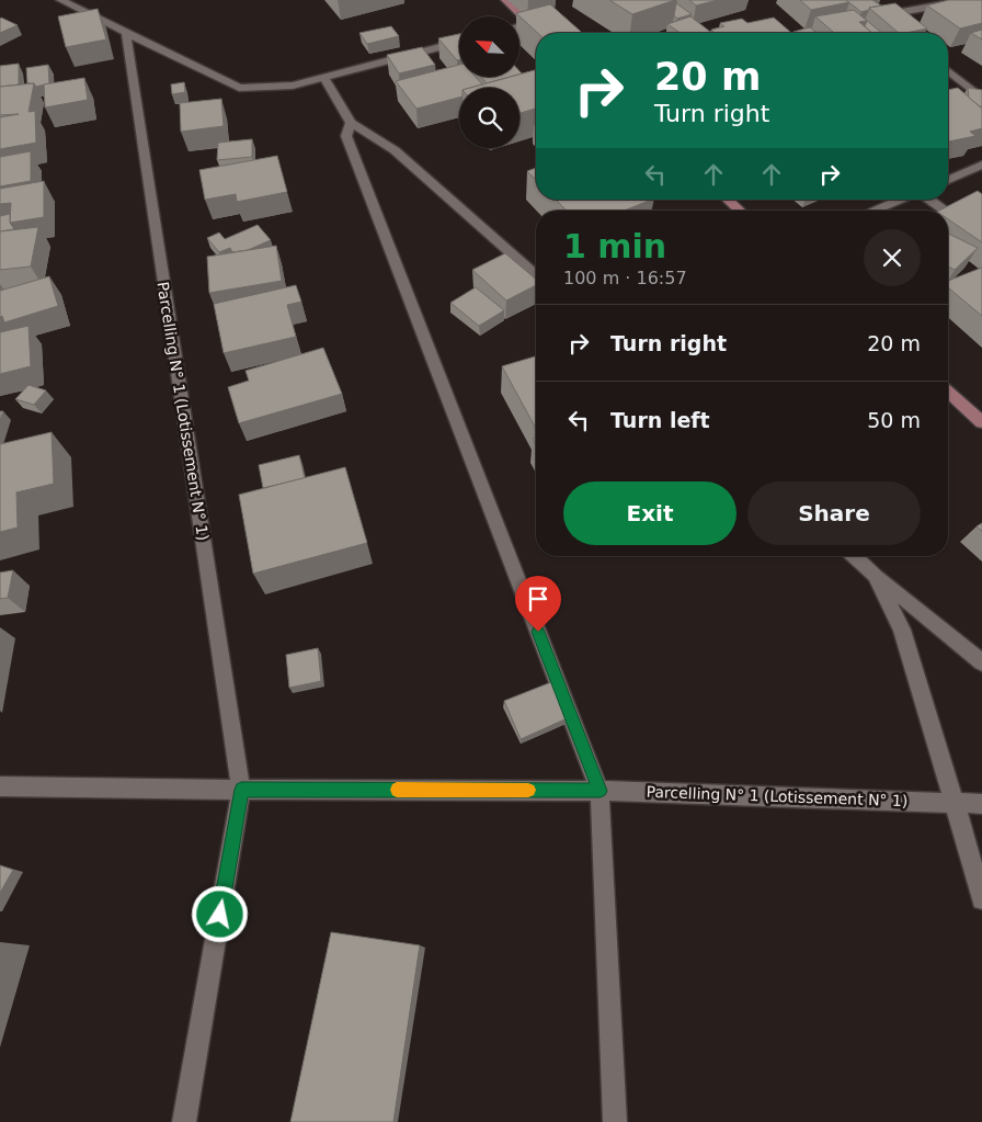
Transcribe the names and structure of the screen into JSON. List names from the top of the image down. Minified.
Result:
{"streets":{"street":["Parcelling N° 1 (Lotissement N° 1)"]},"north":"top left","page":{"turn":["20 m","Turn right"],"heading":["1 min","100 m · 16:57"],"list":[{"name":"Turn right","value":"20 m"},{"name":"Turn left","value":"50 m"}],"buttons":["Exit","Share"]}}
